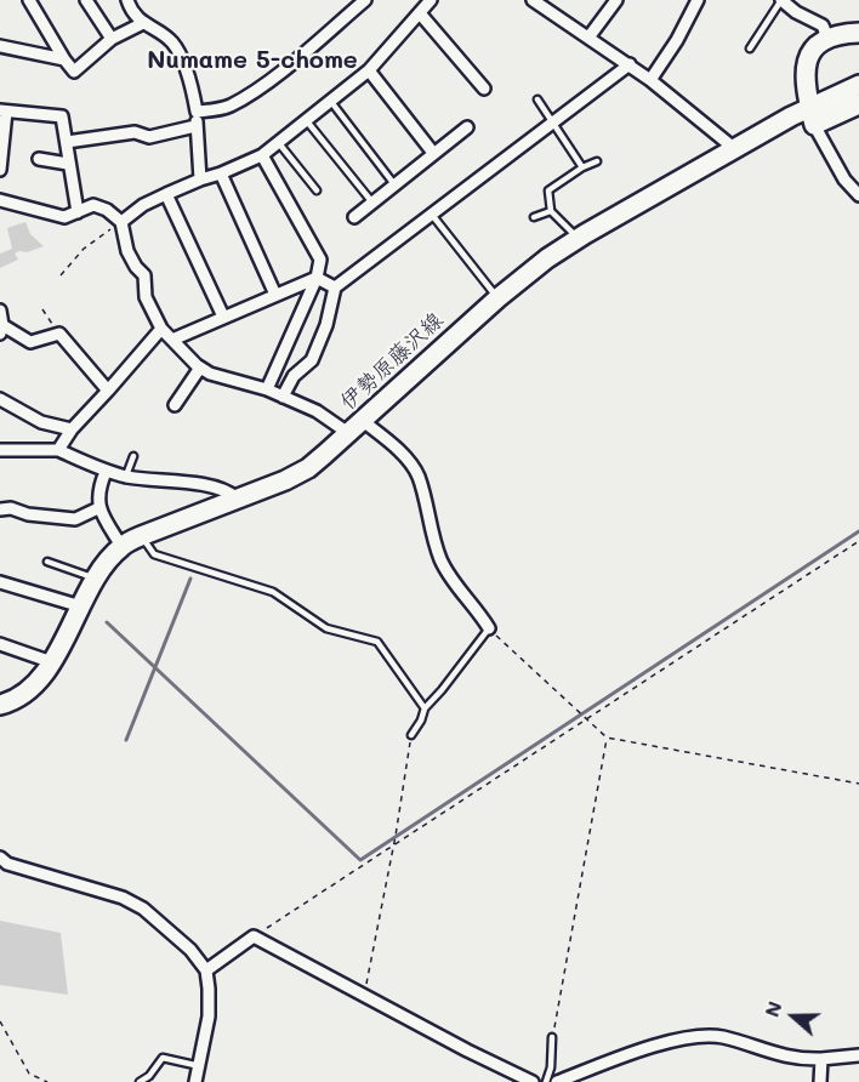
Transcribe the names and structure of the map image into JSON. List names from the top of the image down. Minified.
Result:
{"streets":{"main road":["伊勢原藤沢線"]},"districts":["Numame 5-chome"],"north":"left"}
